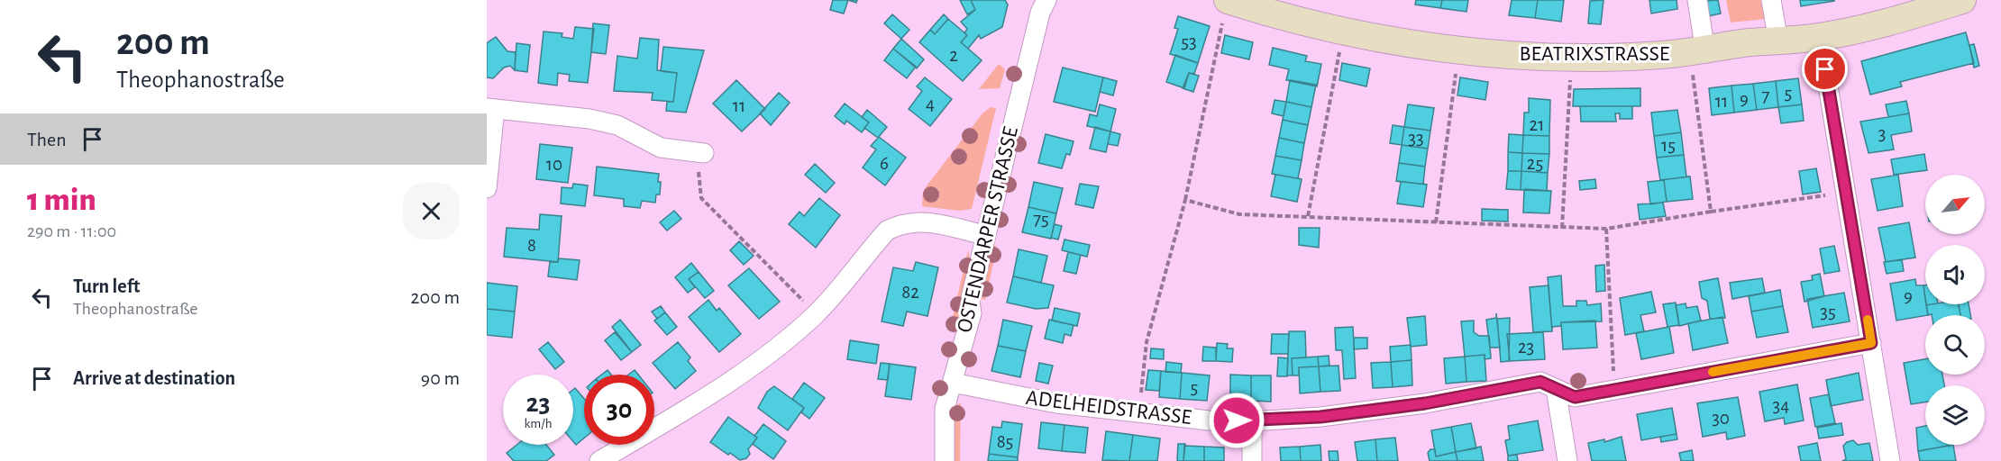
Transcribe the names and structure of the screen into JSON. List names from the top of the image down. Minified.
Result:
{"streets":{"street":["BEATRIXSTRASSE","OSTENDARPER STRASSE","ADELHEIDSTRASSE"]},"crossings":[["OSTENDARPER STRASSE","ADELHEIDSTRASSE"]],"house_numbers":["53","2","5","7","9","11","4","11","21","3","33","15","6","25","10","75","8","82","9","35","23","5","34","30","85"],"north":"top right","page":{"turn":["200 m","Theophanostraße"],"then":"Then","heading":["1 min","290 m · 11:00"],"list":[{"name":"Turn left","note":"Theophanostraße","value":"200 m"},{"name":"Arrive at destination","value":"90 m"}],"speed":"23 km/h","limit":"30"}}
